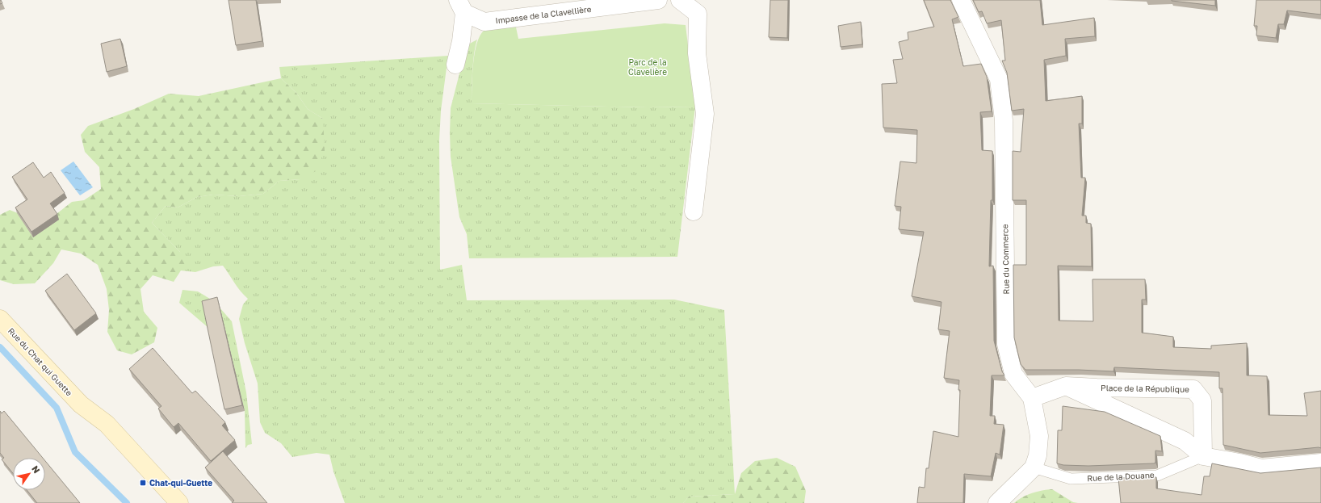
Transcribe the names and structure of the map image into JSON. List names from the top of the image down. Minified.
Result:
{"streets":{"main road":["Rue du Chat qui Guette"],"street":["Impasse de la Clavellière","Rue du Commerce","Place de la République"],"lane":["Rue de la Douane"]},"crossings":[["Rue du Commerce","Place de la République"],["Rue du Commerce","Rue de la Douane"],["Place de la République","Rue de la Douane"]],"parks":["Parc de la Clavelière"],"places":{"transit":["Chat-qui-Guette"]},"north":"top right"}
